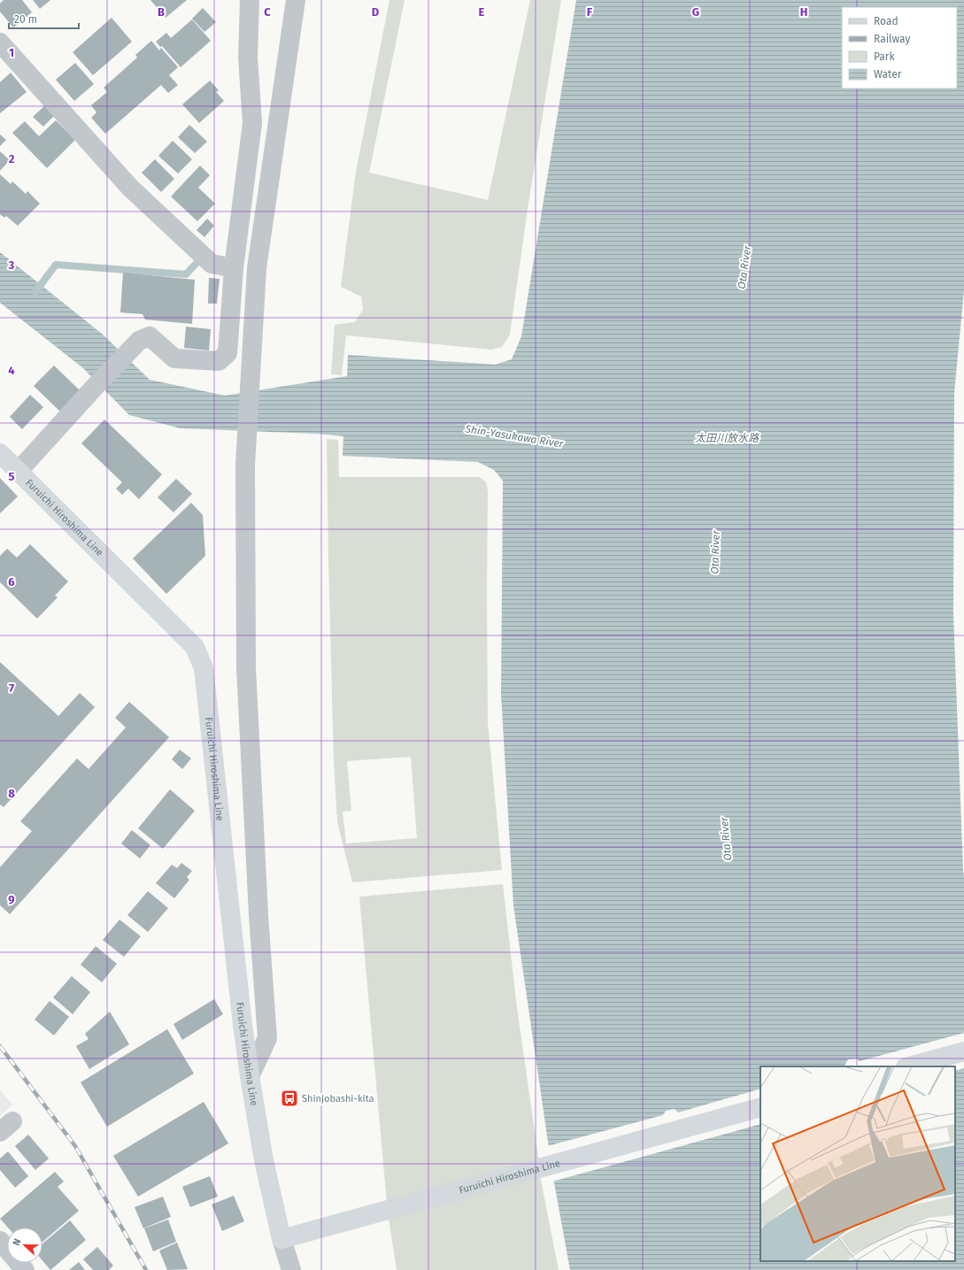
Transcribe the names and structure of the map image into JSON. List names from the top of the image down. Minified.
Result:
{"streets":{"main road":["Furuichi Hiroshima Line"]},"water":["Ota River","Shin-Yasukawa River","太田川放水路"],"places":{"bus stop":["Shinjobashi-kita"]},"legend":["Road","Railway","Park","Water"],"scale_bar":"20 m","north":"left","grid":{"columns":["B","C","D","E","F","G","H"],"rows":["1","2","3","4","5","6","7","8","9"]}}
